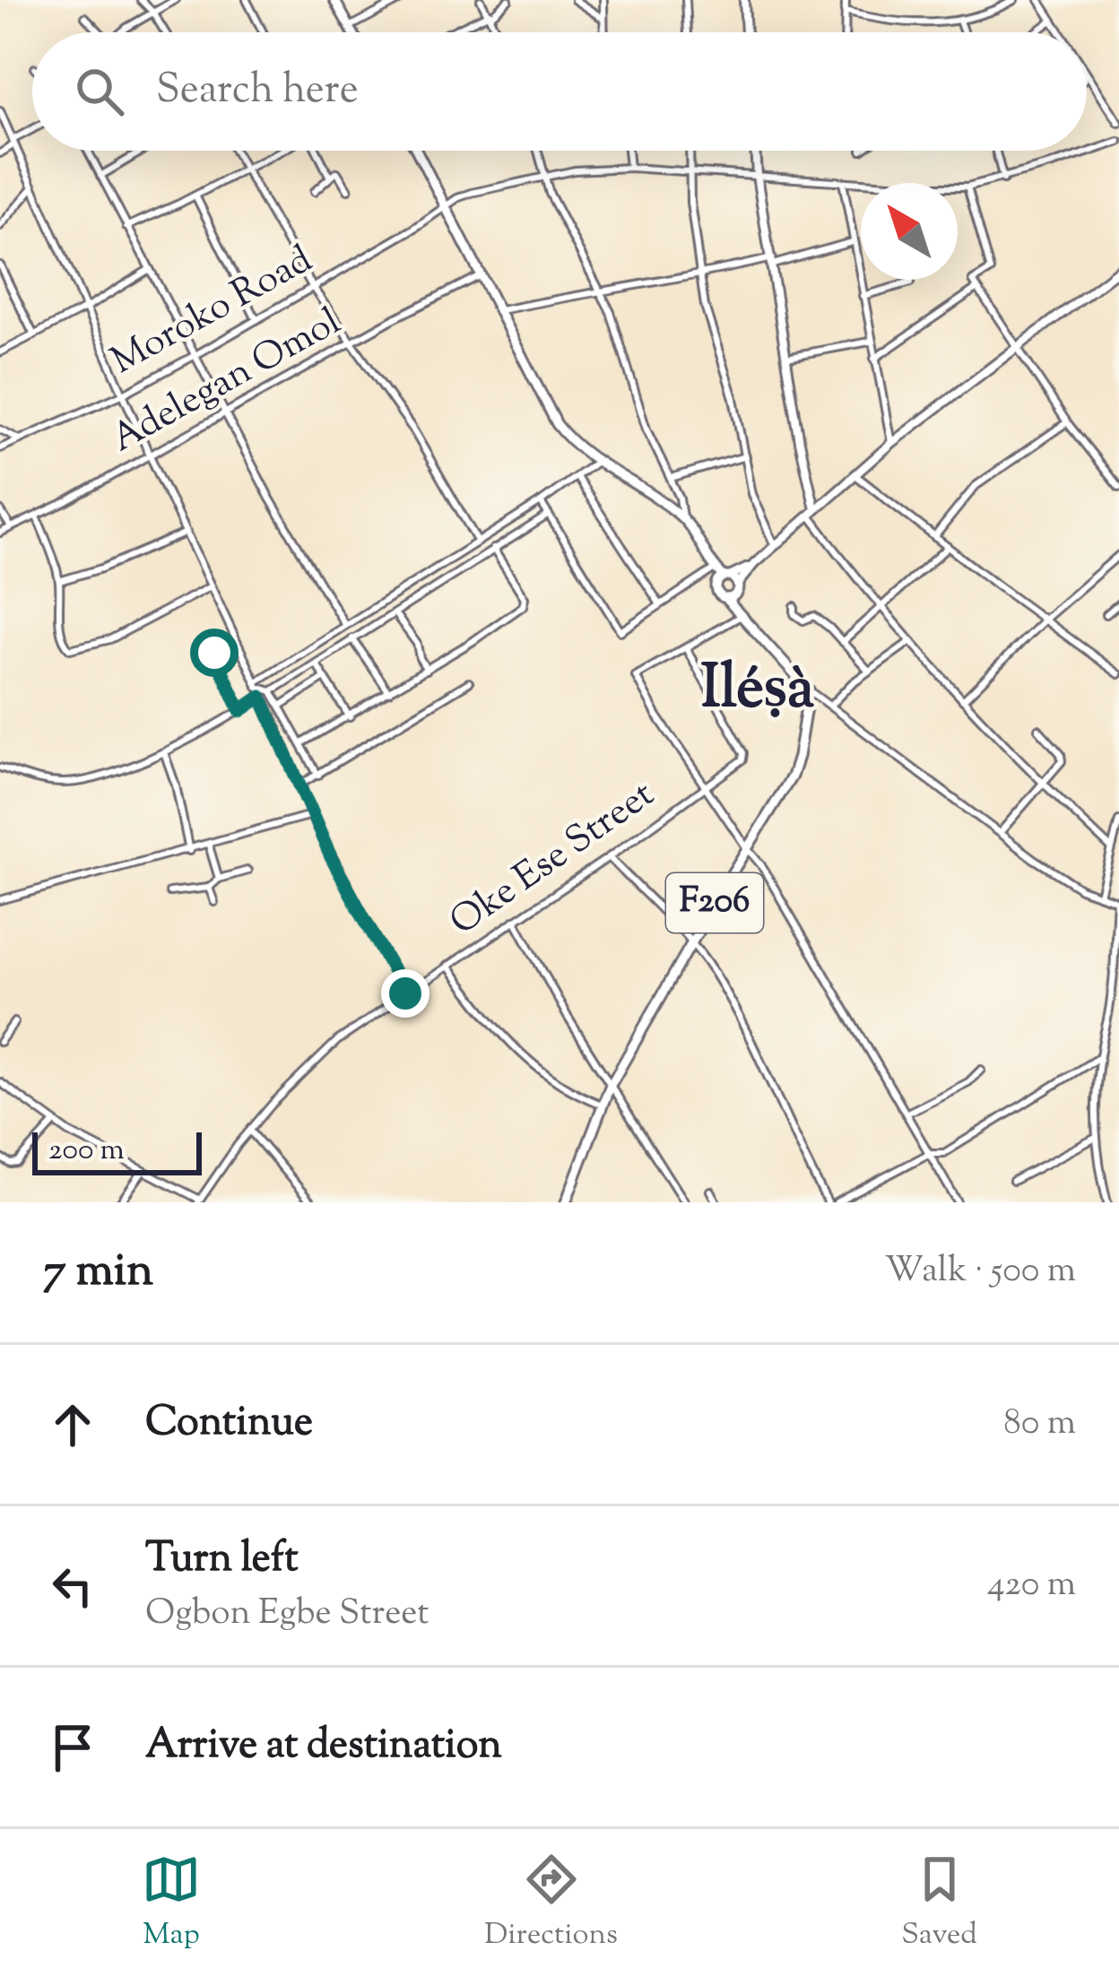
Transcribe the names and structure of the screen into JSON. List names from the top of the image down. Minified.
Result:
{"streets":{"main road":["F206"],"street":["Moroko Road","Adelegan Omol","Oke Ese Street"]},"districts":["Iléṣà"],"scale_bar":"200 m","north":"top left","page":{"search":"Search here","scale":"200 m","heading":["7 min","Walk · 500 m"],"list":[["Continue","80 m"],["Turn left","Ogbon Egbe Street","420 m"],"Arrive at destination"],"nav":["Map","Directions","Saved"]}}
